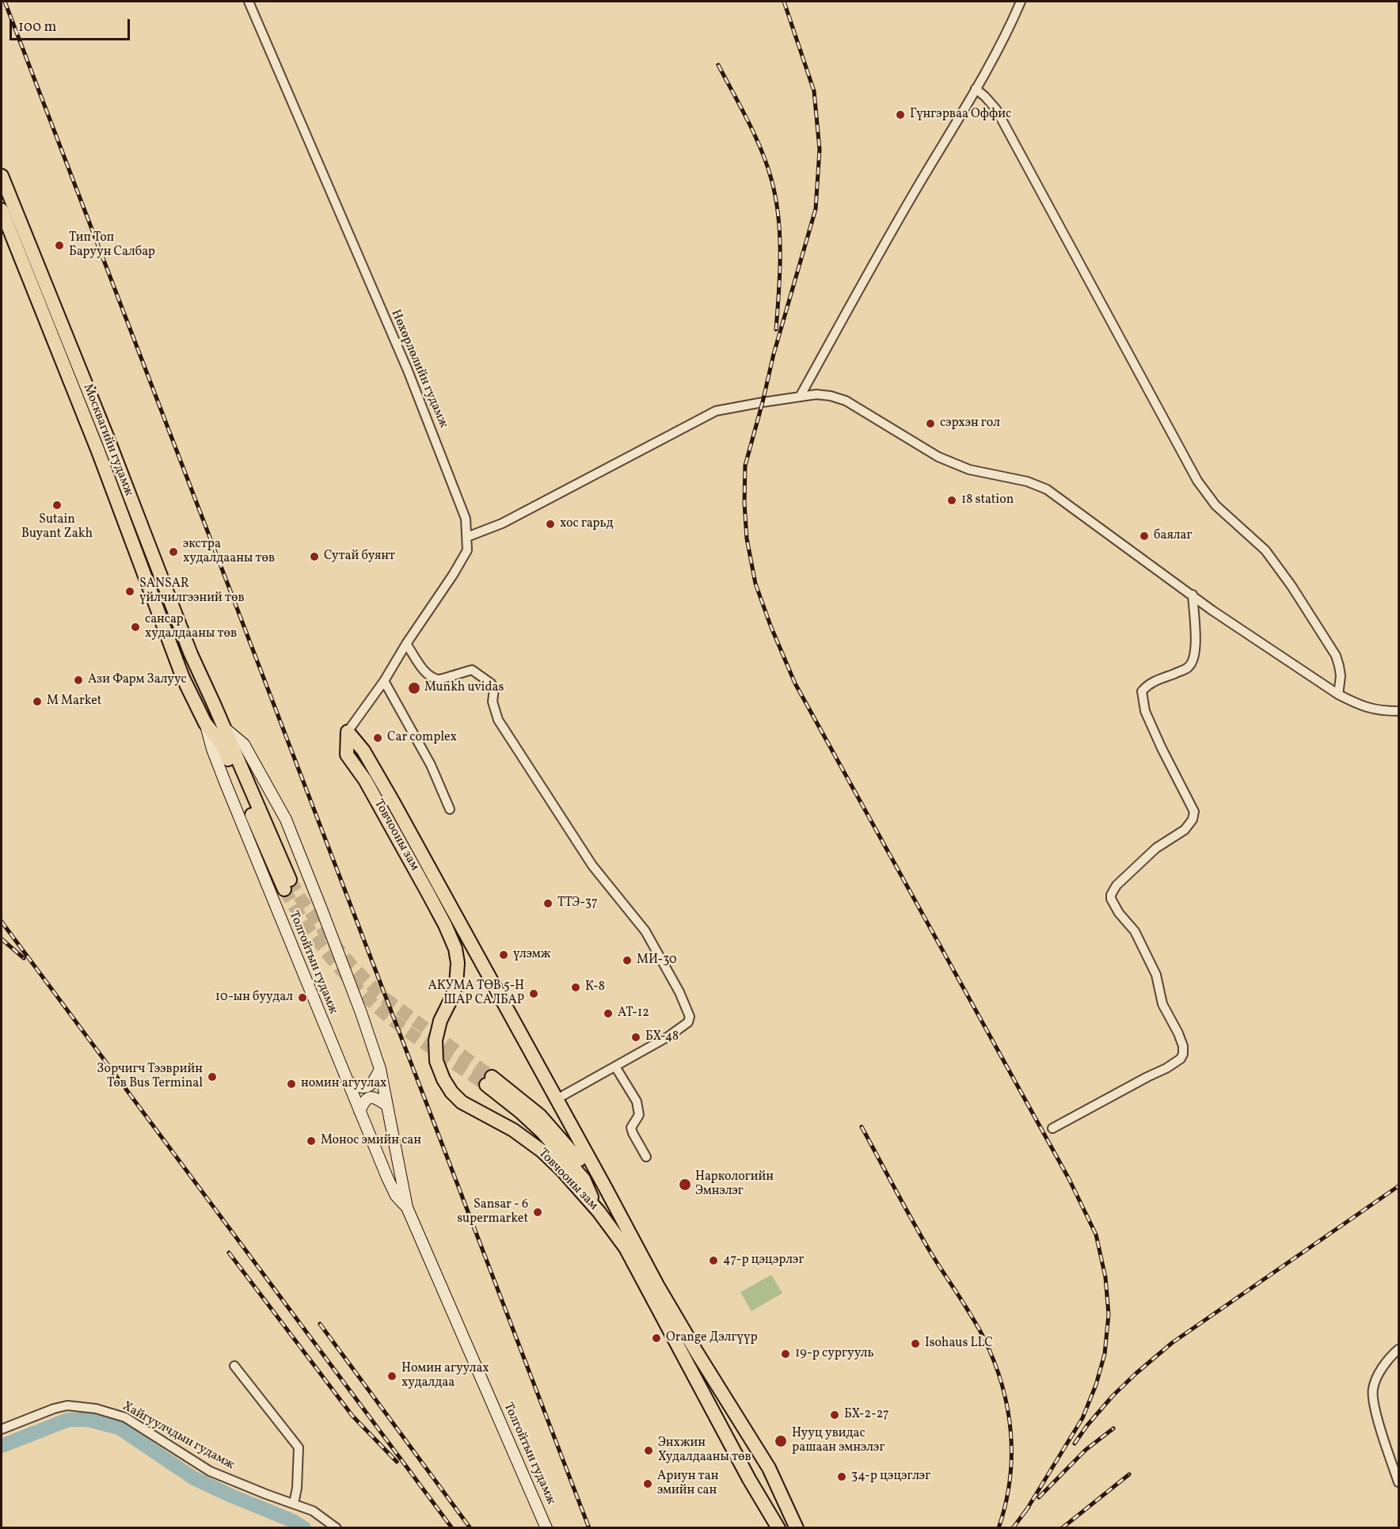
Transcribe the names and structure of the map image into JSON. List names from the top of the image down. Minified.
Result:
{"streets":{"highway":["Москвагийн гудамж","Товчооны зам"],"main road":["Толгойтын гудамж"],"street":["Нөхөрлөлийн гудамж","Хайгуулчдын гудамж"]},"crossings":[["Нөхөрлөлийн гудамж","Товчооны зам"],["Москвагийн гудамж","Толгойтын гудамж"]],"places":["Гүнгэрваа Оффис","Тип Топ Баруун Салбар","сэрхэн гол","18 station","Sutain Buyant Zakh","хос гарьд","баялаг","экстра худалдааны төв","Сутай буянт","SANSAR үйлчилгээний төв","сансар худалдааны төв","Ази Фарм Залуус","Munkh uvidas","М Market","Car complex","ТТЭ-37","үлэмж","МИ-30","К-8","АКУМА ТӨВ 5-Н ШАР САЛБАР","10-ын буудал","АТ-12","БХ-48","Зорчигч Тээврийн Төв Bus Terminal","номин агуулах","Монос эмийн сан","Наркологийн Эмнэлэг","Sansar - 6 supermarket","47-р цэцэрлэг","Orange Дэлгүүр","Isohaus LLC","19-р сургууль","Номин агуулах худалдаа","БХ-2-27","Нууц увидас рашаан эмнэлэг","Энхжин Худалдааны төв","34-р цэцэглэг","Ариун тан эмийн сан"],"scale_bar":"100 m"}
